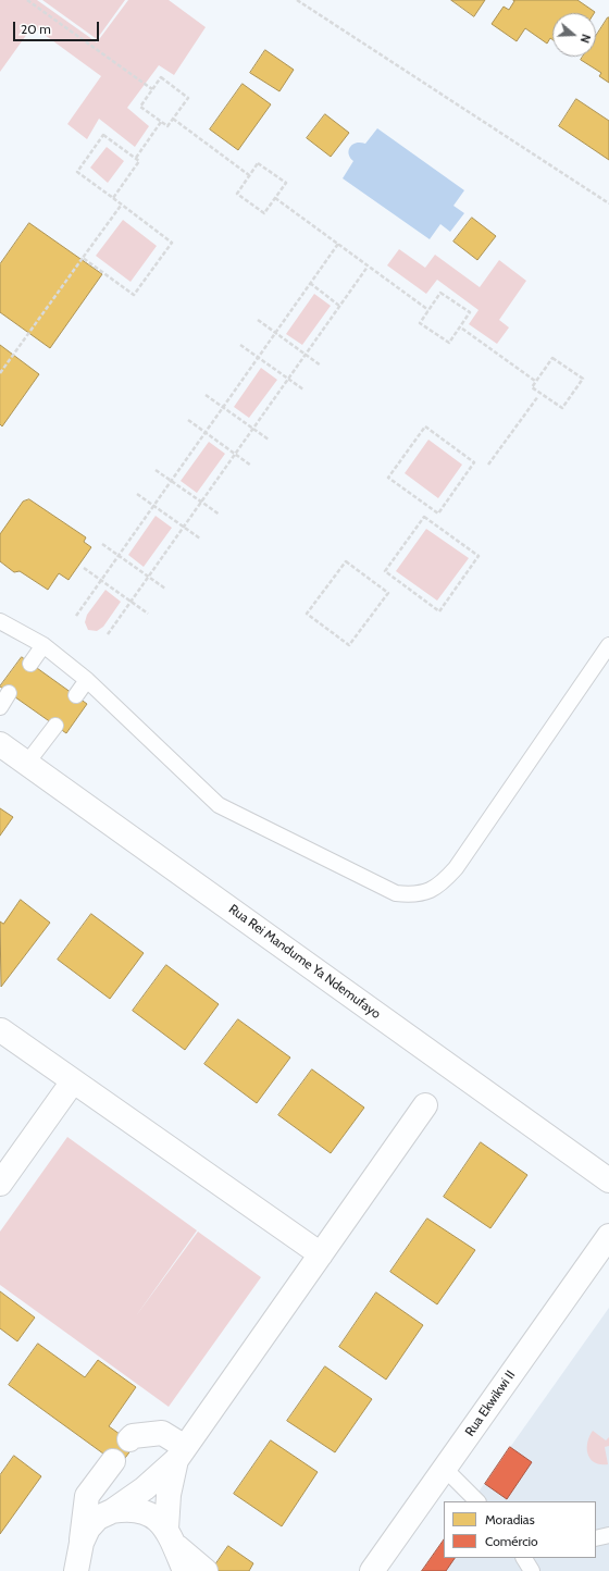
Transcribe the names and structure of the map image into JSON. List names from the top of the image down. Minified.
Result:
{"streets":{"street":["Rua Rei Mandume Ya Ndemufayo","Rua Ekwikwi II"]},"legend":["Moradias","Comércio"],"scale_bar":"20 m","north":"right"}
